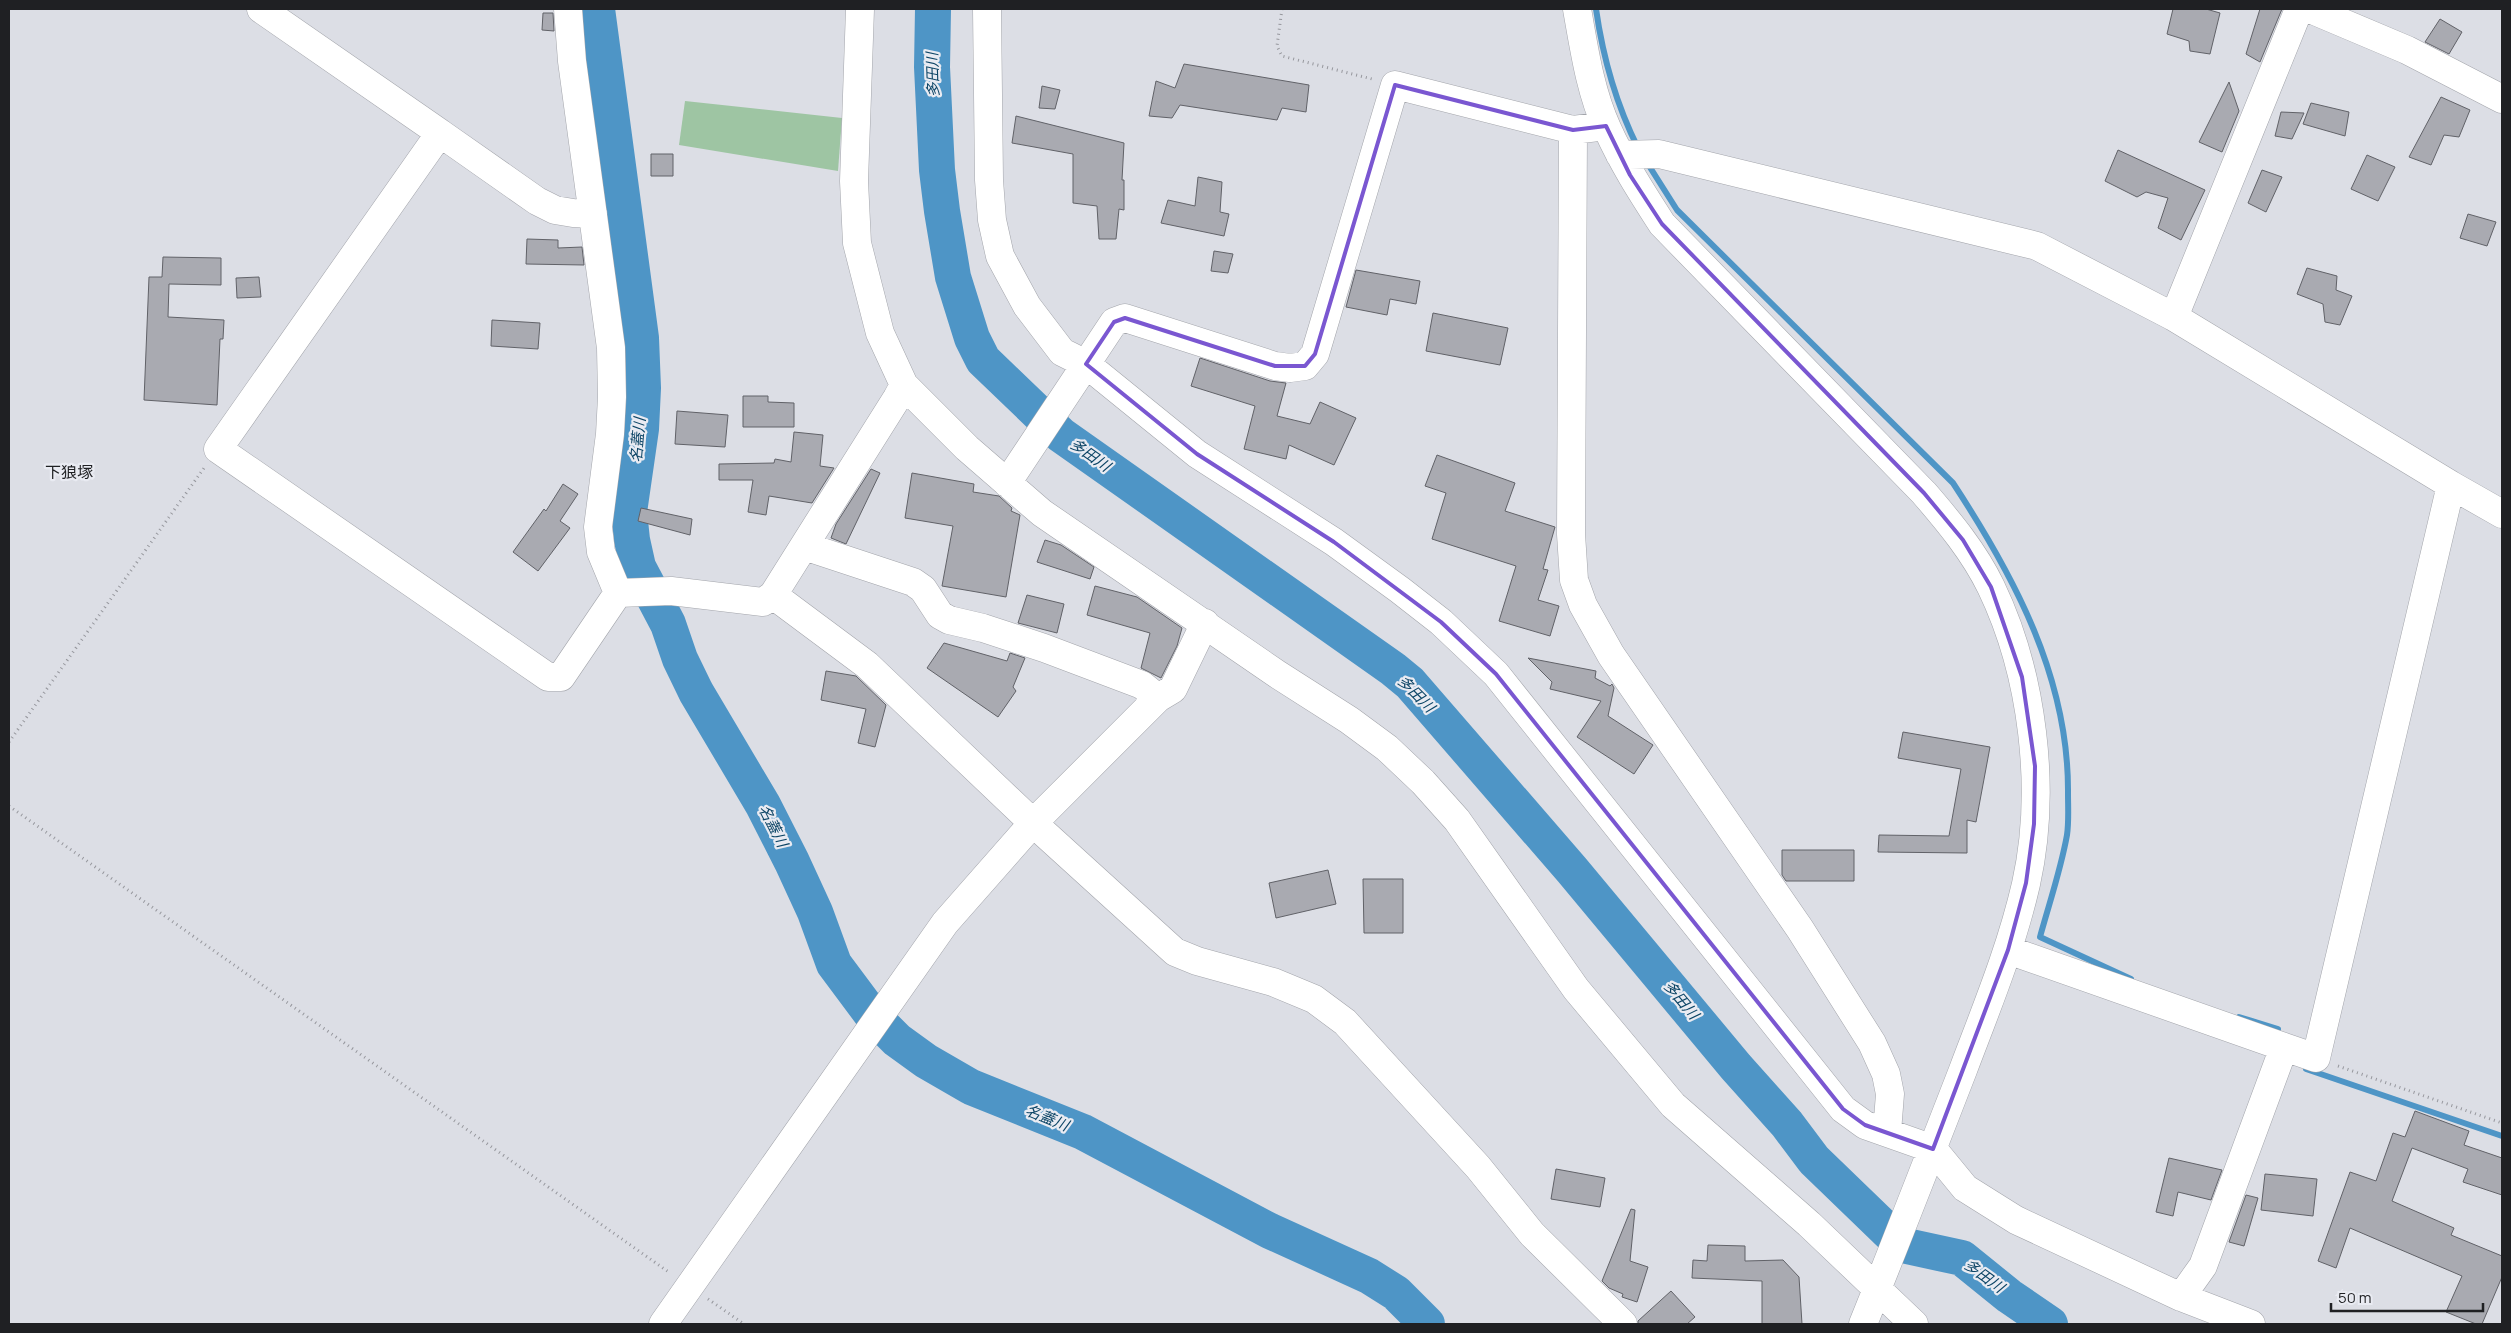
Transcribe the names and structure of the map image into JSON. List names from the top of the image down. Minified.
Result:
{"districts":["下狼塚"],"water":["多田川","名蓋川"],"scale_bar":"50 m"}
